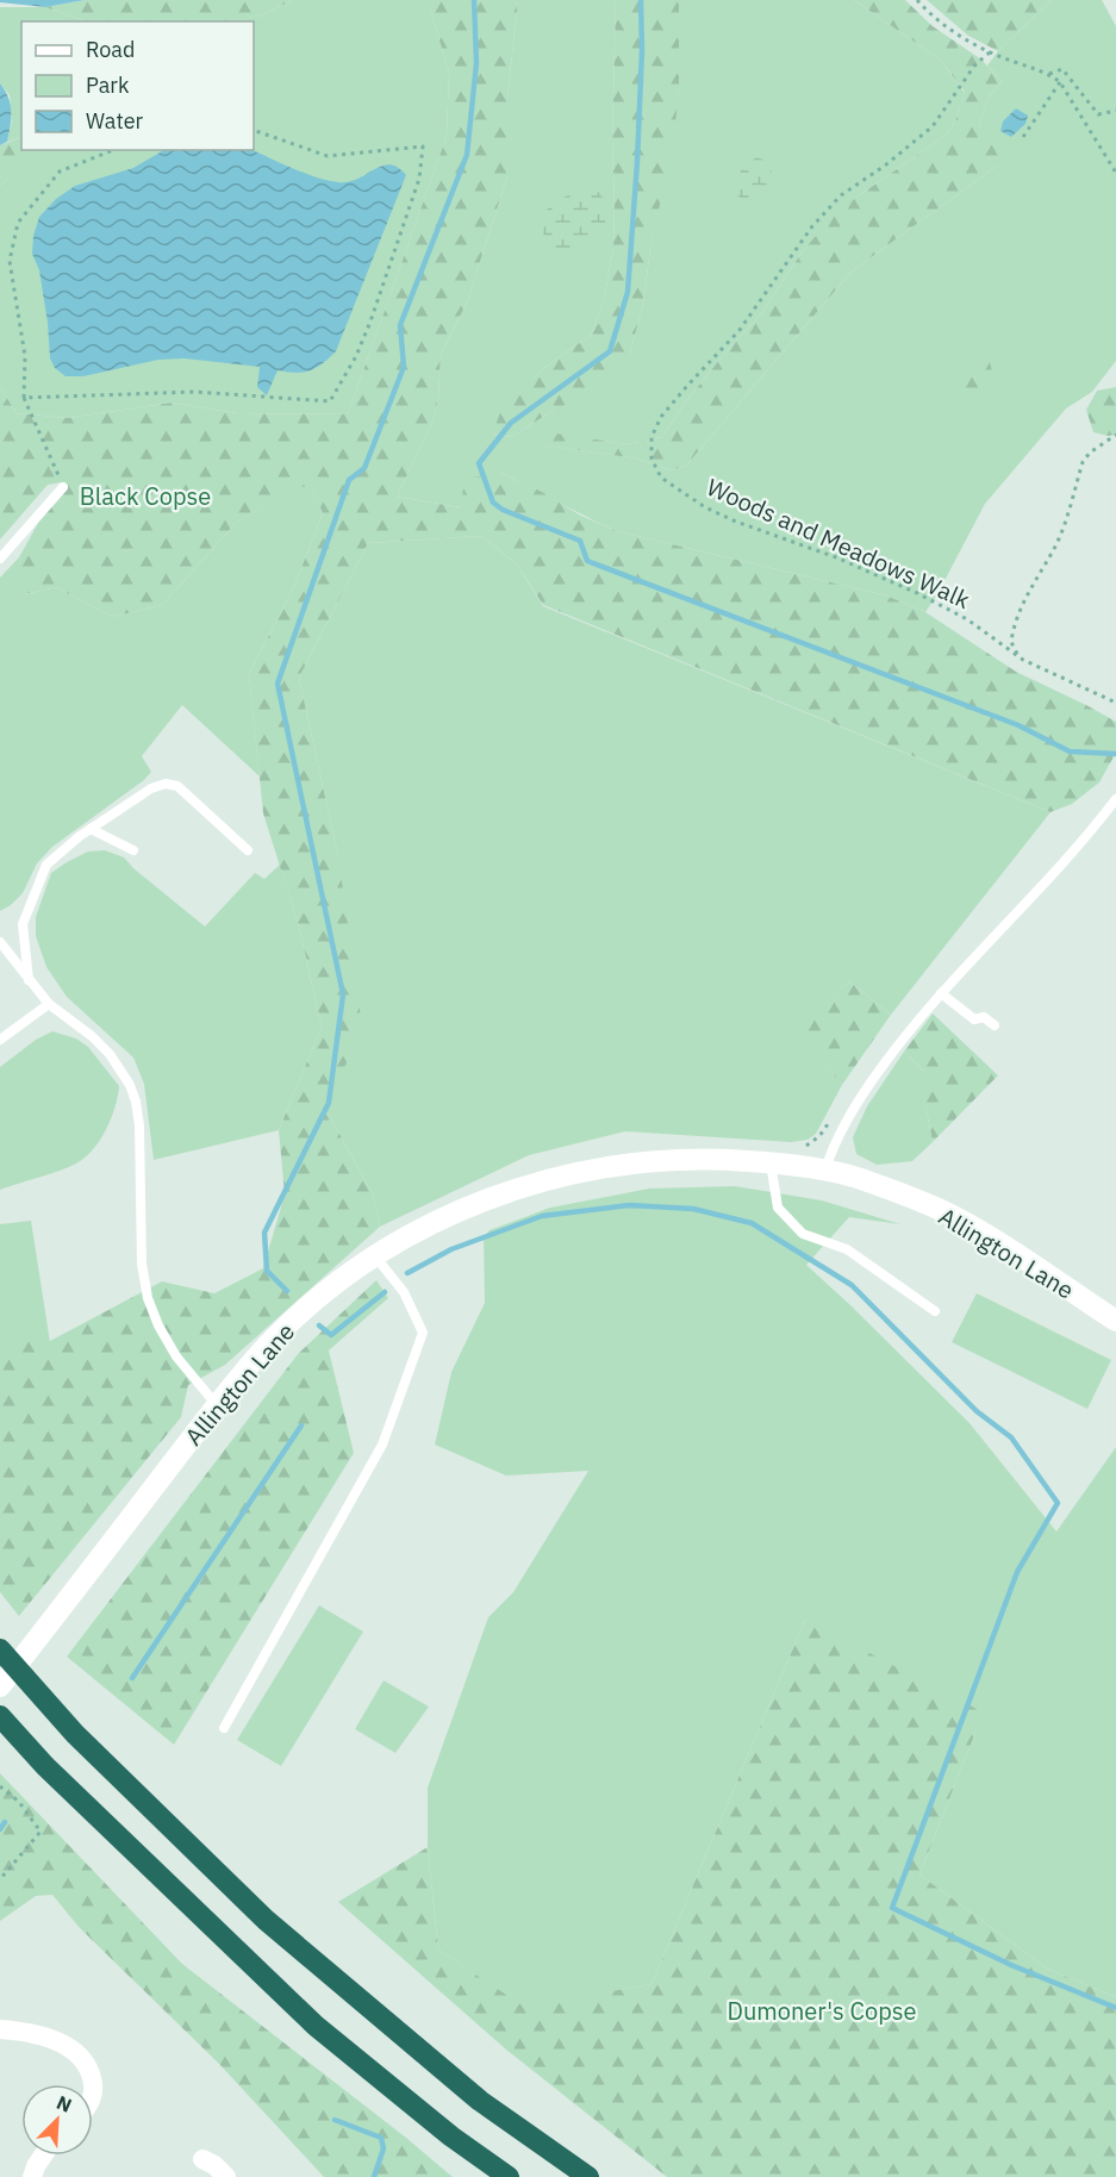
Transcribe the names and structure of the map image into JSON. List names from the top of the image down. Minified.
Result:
{"streets":{"street":["Allington Lane"],"path":["Woods and Meadows Walk"]},"parks":["Black Copse","Dumoner's Copse"],"legend":["Road","Park","Water"],"north":"top right"}
